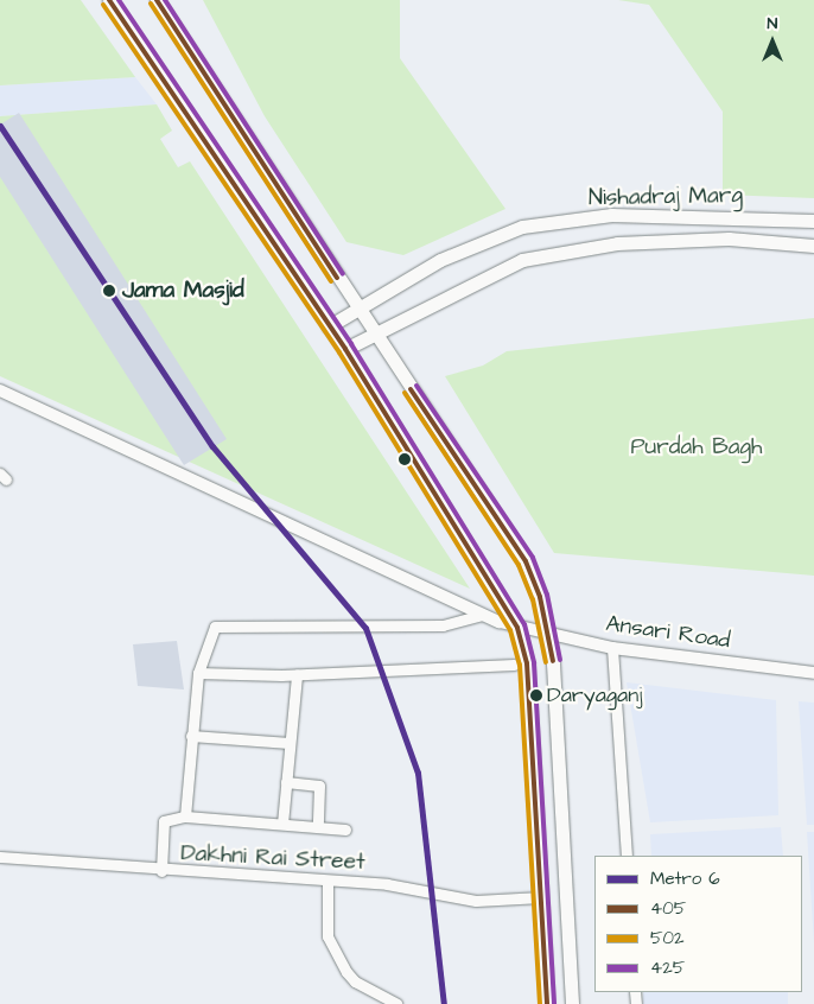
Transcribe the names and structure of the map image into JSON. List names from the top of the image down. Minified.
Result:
{"streets":{"main road":["Nishadraj Marg"],"street":["Ansari Road","Dakhni Rai Street"]},"parks":["Purdah Bagh"],"places":["Jama Masjid","Daryaganj"],"lines":["transit line 405","transit line 425","transit line 502","metro line 6"],"legend":["Metro 6","405","502","425"],"north":"top"}
